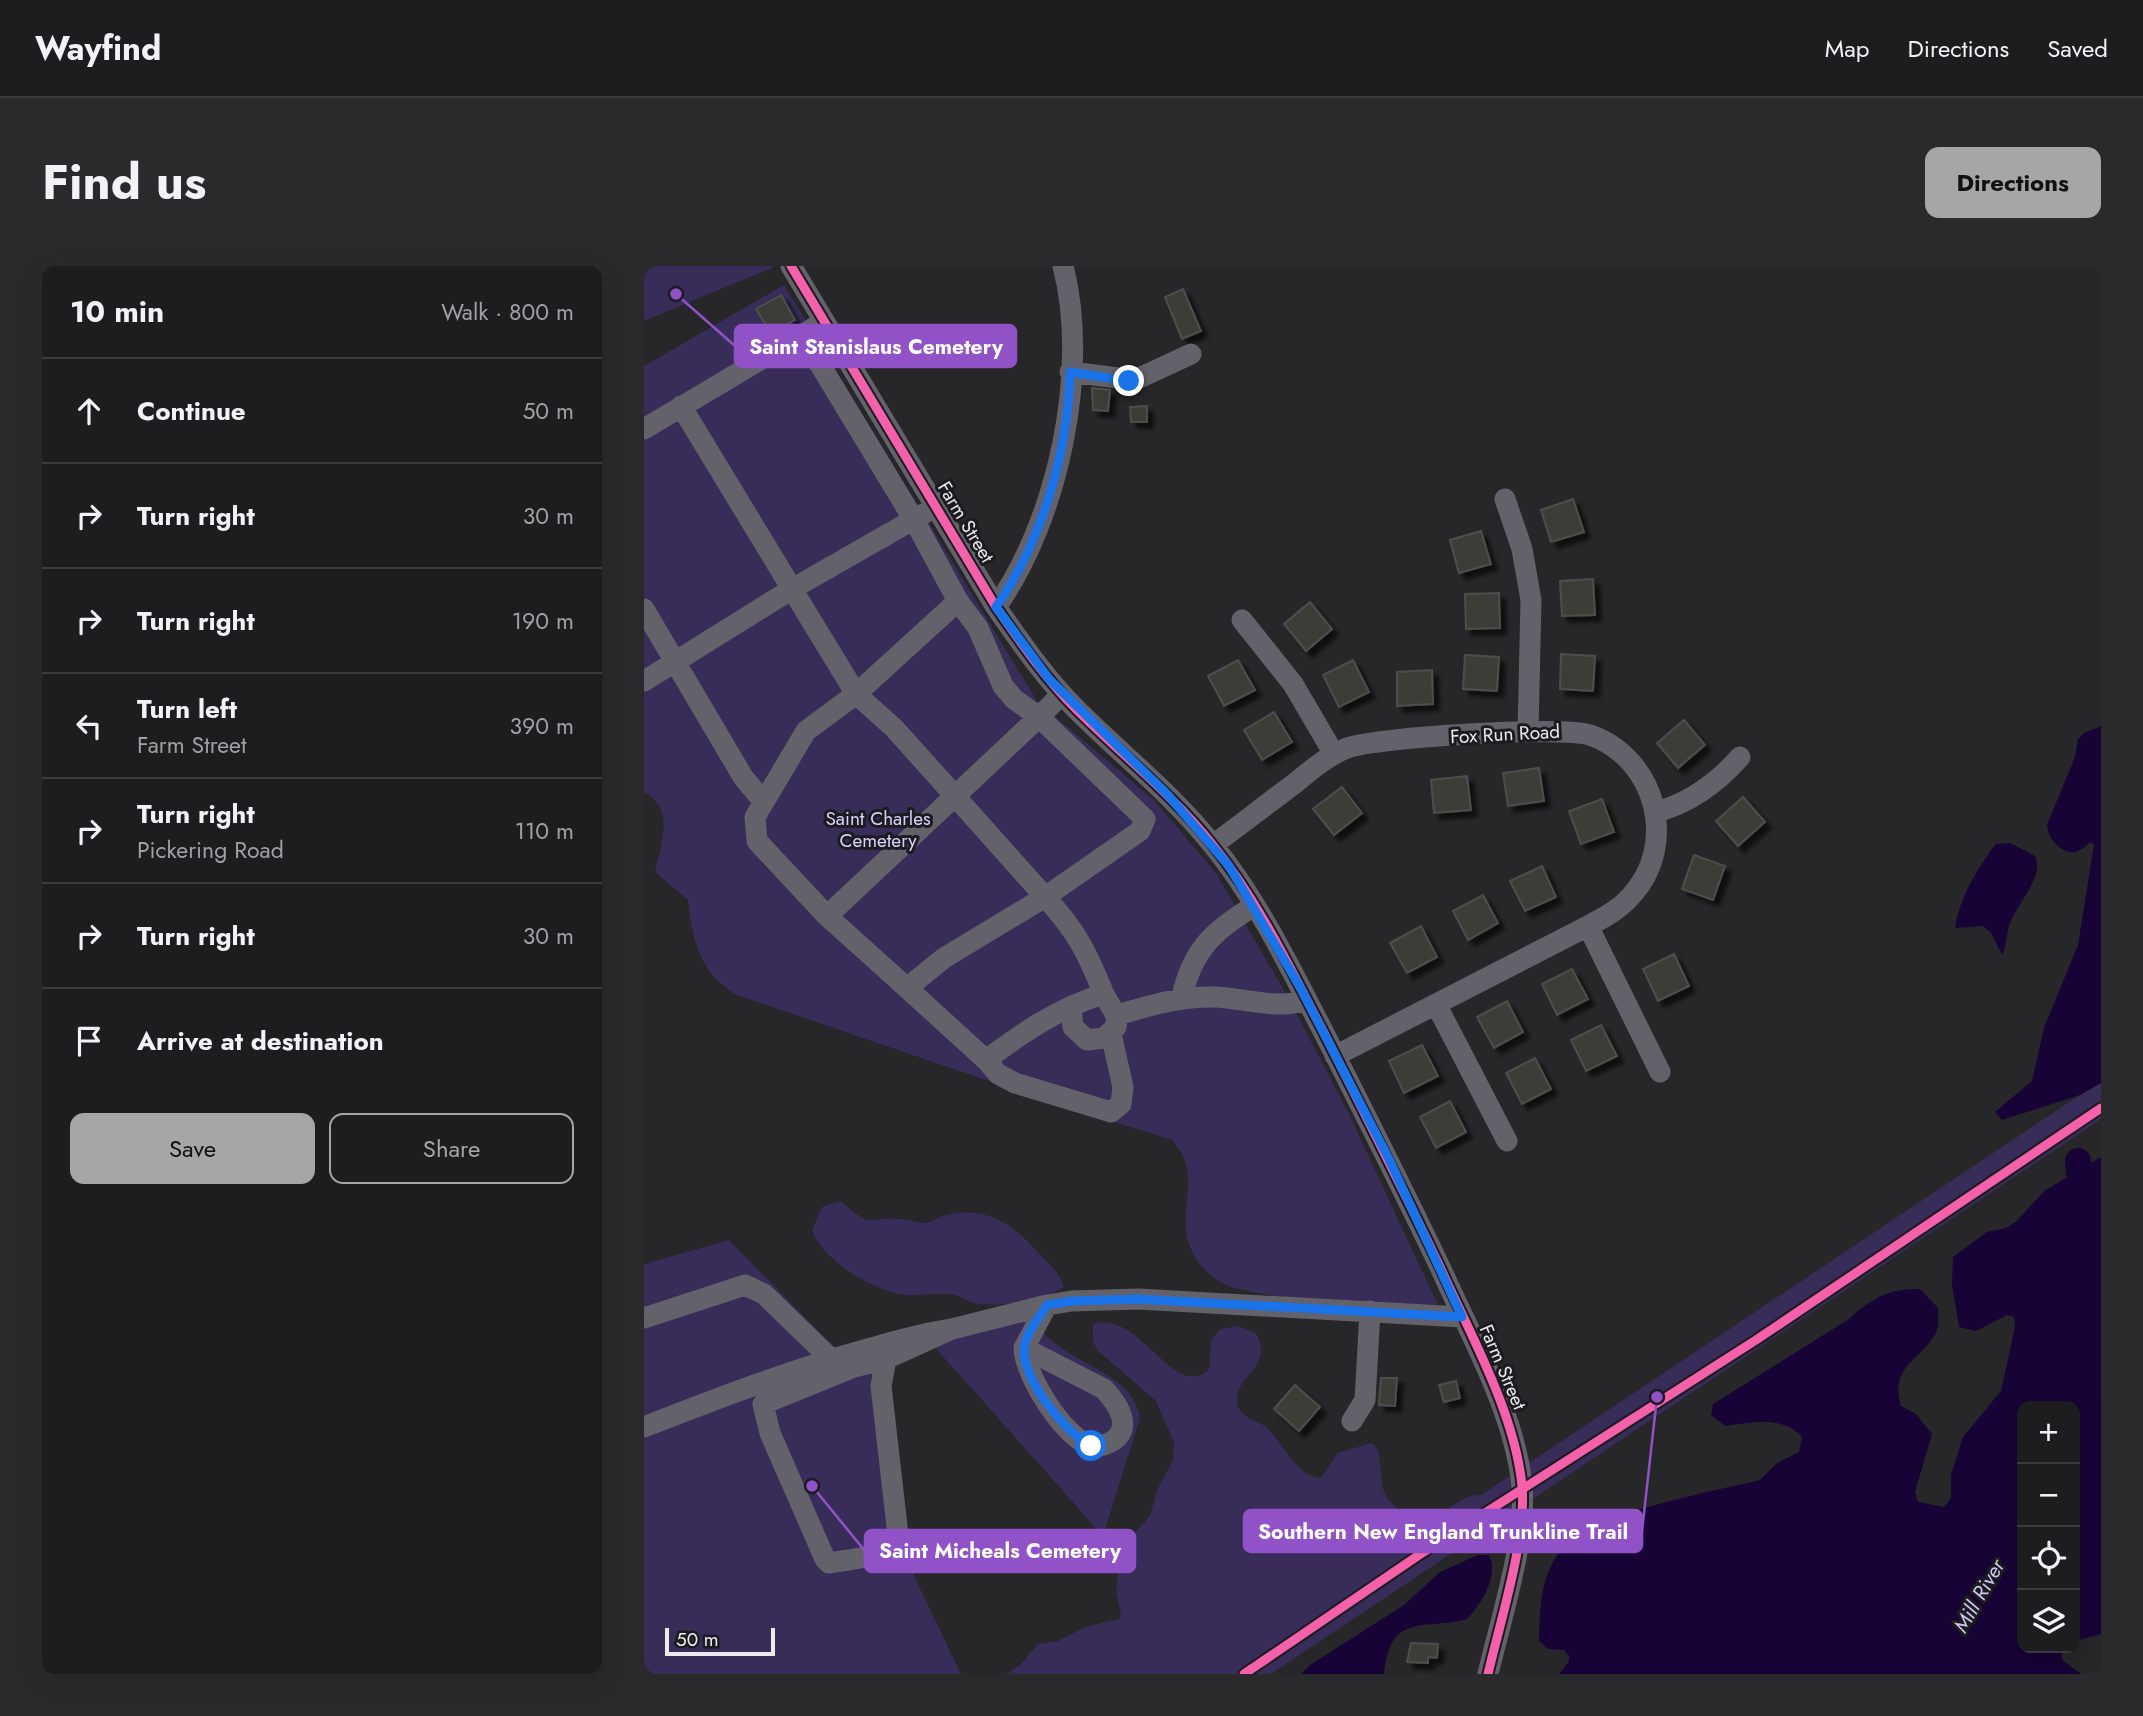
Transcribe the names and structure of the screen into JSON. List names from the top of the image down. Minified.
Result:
{"streets":{"street":["Farm Street","Fox Run Road"]},"crossings":[["Farm Street","Fox Run Road"]],"water":["Mill River"],"parks":["Saint Charles Cemetery"],"places":["Saint Stanislaus Cemetery","Southern New England Trunkline Trail","Saint Micheals Cemetery"],"scale_bar":"50 m","page":{"header":"Wayfind","nav":["Map","Directions","Saved"],"title":"Find us","buttons":["Directions",["Save","Share"]],"heading":["10 min","Walk · 800 m"],"list":[["Continue","50 m"],["Turn right","30 m"],["Turn right","190 m"],["Turn left","Farm Street","390 m"],["Turn right","Pickering Road","110 m"],["Turn right","30 m"],"Arrive at destination"],"map_buttons":["+","−"],"scale":"50 m"}}
